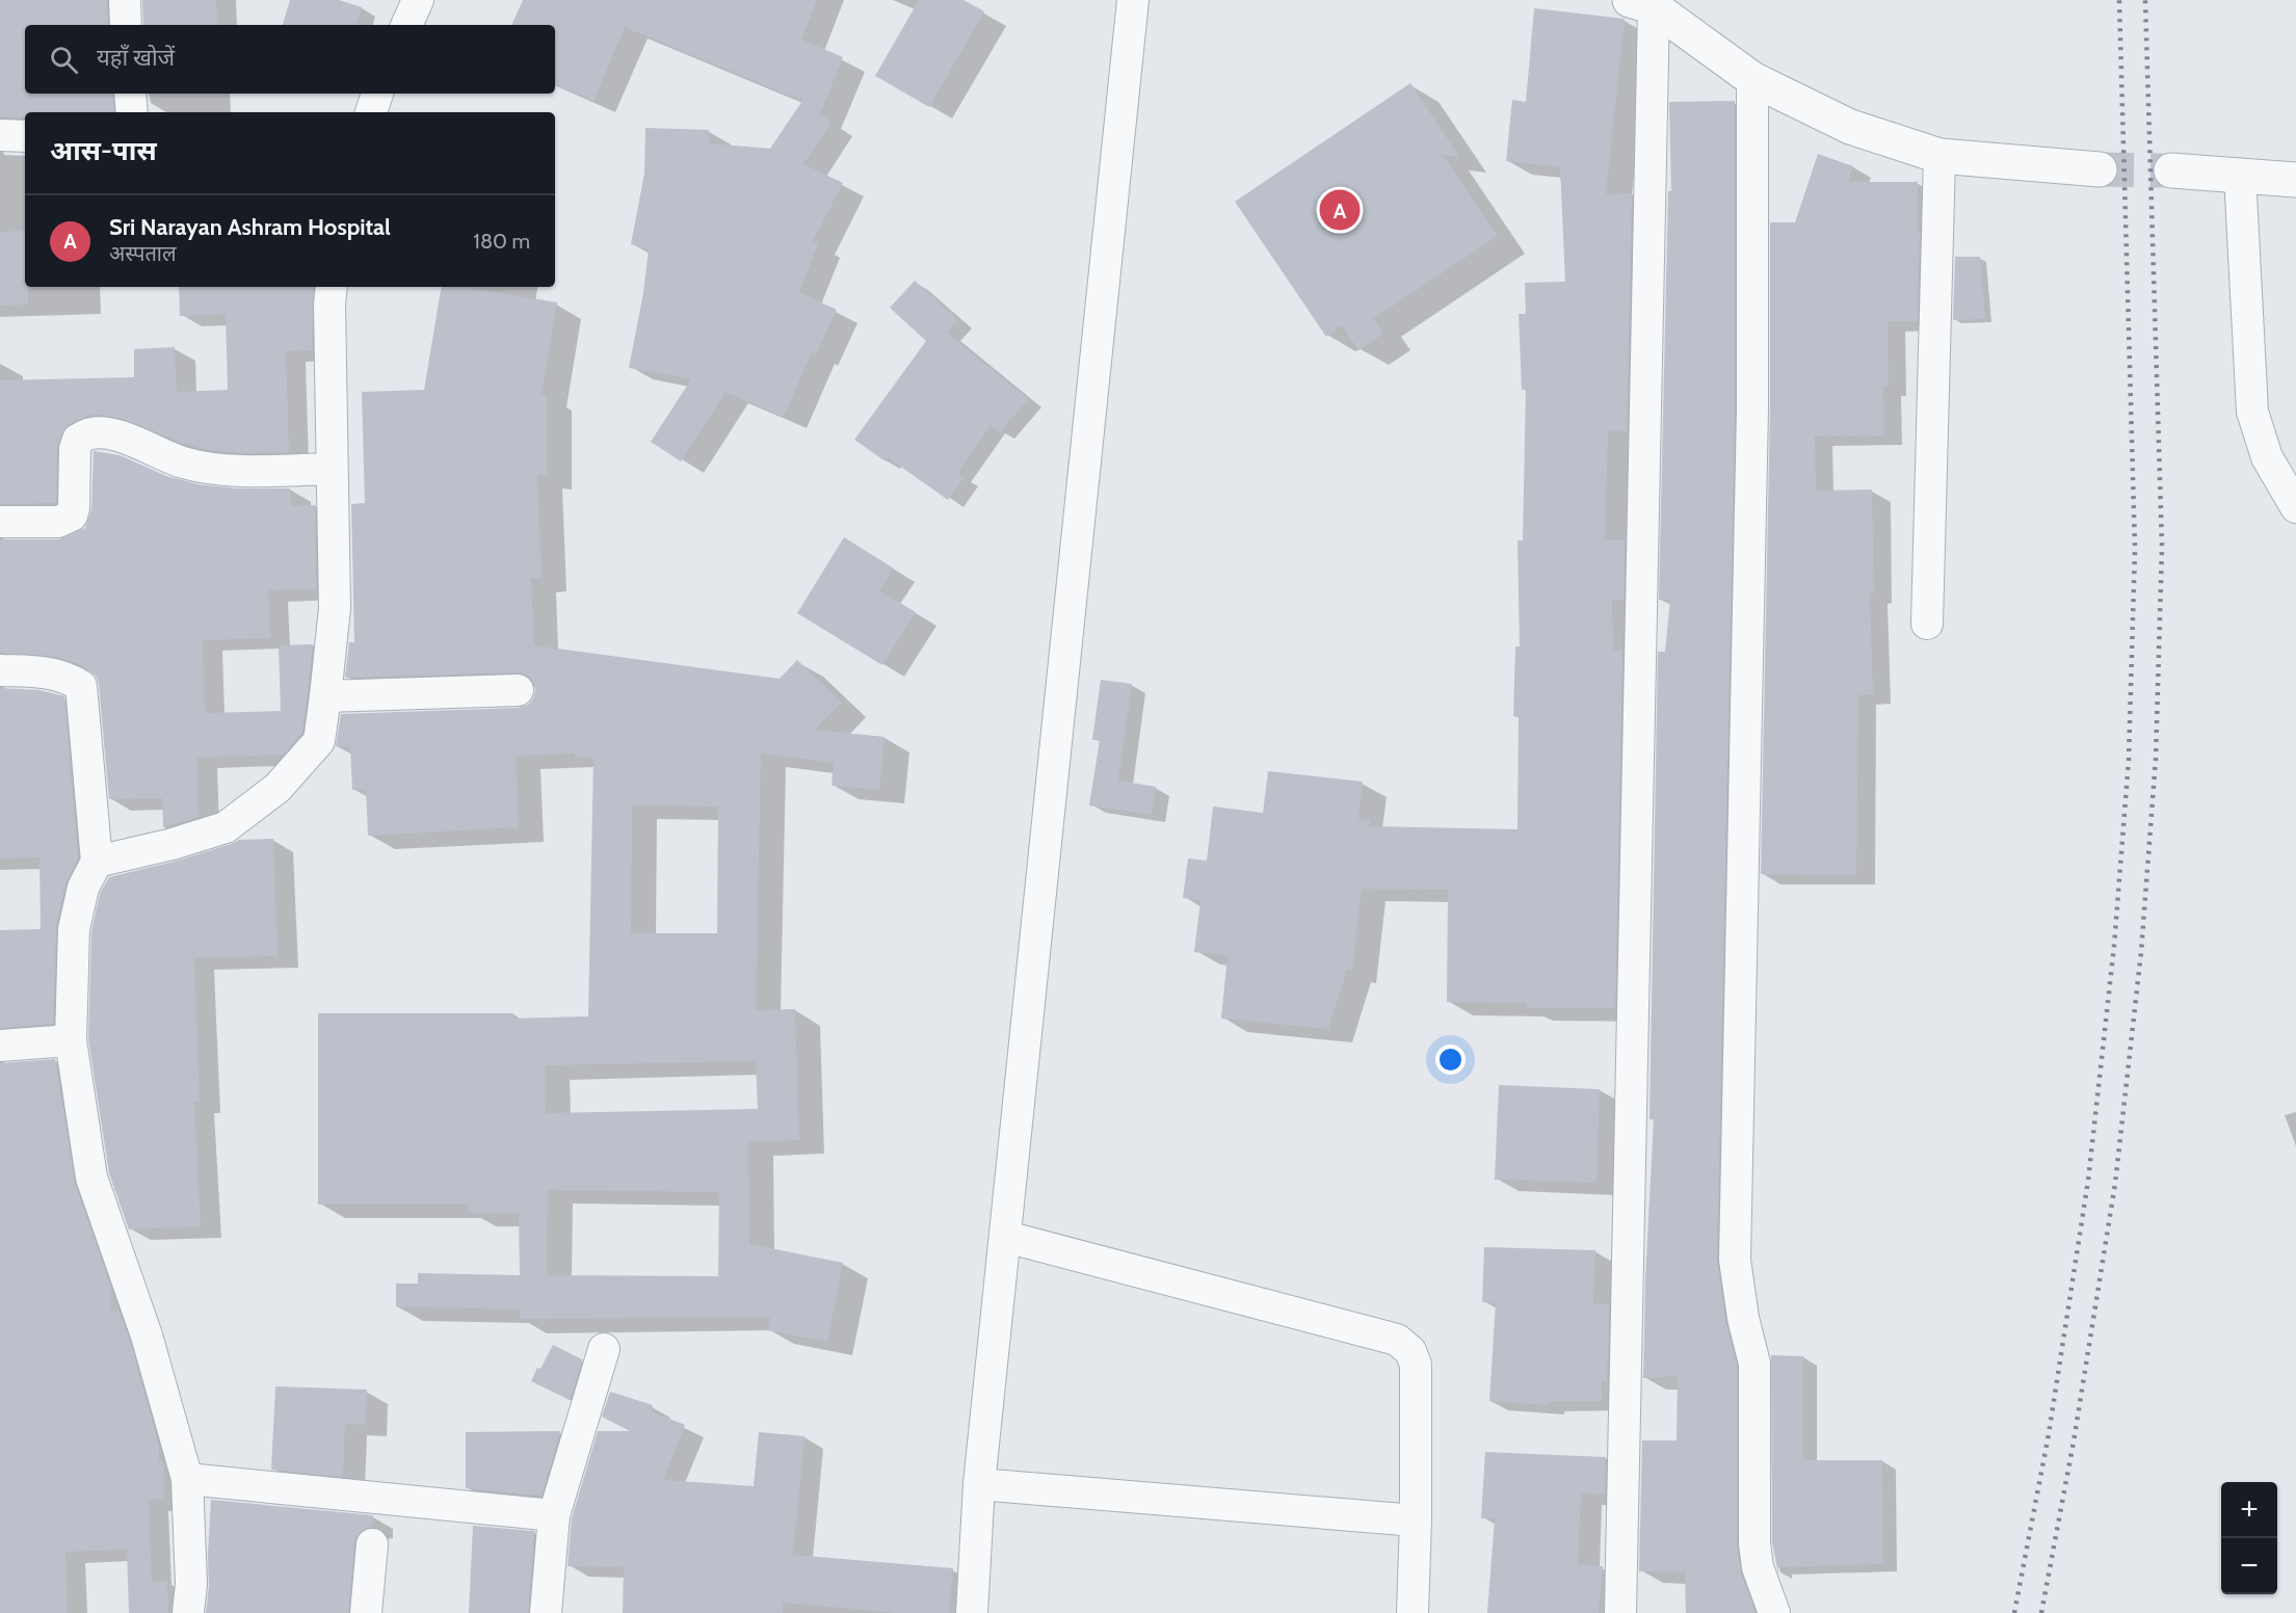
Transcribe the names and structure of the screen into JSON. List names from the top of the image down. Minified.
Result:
{"page":{"search":"यहाँ खोजें","heading":"आस-पास","pins":"A","list":[{"mark":"A","name":"Sri Narayan Ashram Hospital","note":"अस्पताल","value":"180 m"}],"map_buttons":["+","−"]}}
